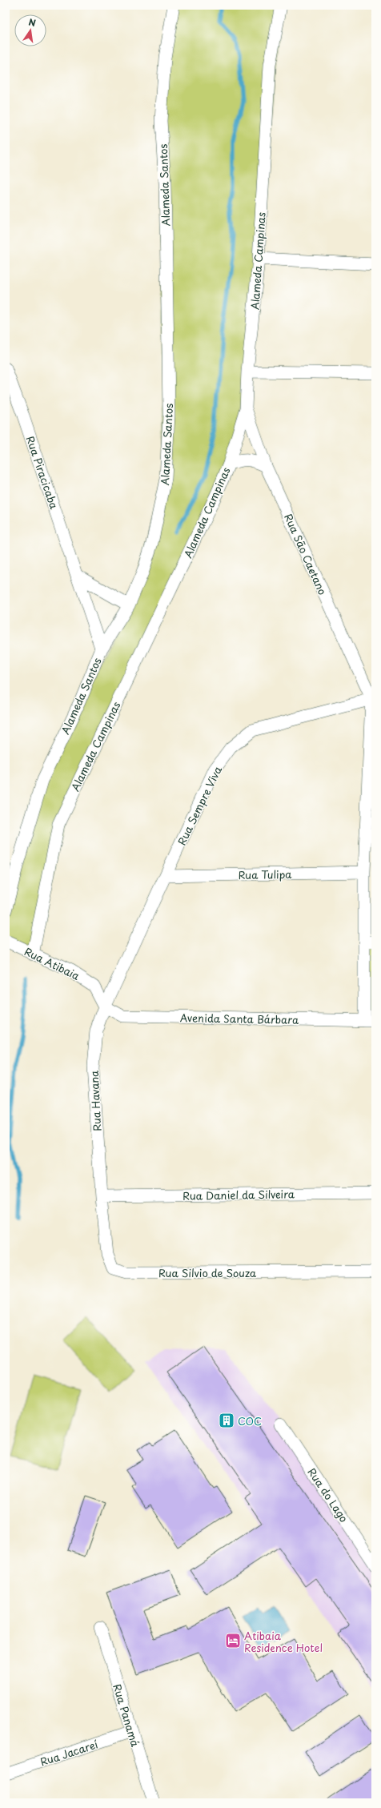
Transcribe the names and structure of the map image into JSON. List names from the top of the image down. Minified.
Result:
{"streets":{"street":["Alameda Santos","Alameda Campinas","Rua Piracicaba","Rua São Caetano","Rua Sempre Viva","Rua Tulipa","Rua Atibaia","Avenida Santa Bárbara","Rua Havana","Rua Daniel da Silveira","Rua Silvio de Souza","Rua do Lago","Rua Panamá","Rua Jacareí"]},"crossings":[["Alameda Santos","Rua Piracicaba"],["Alameda Campinas","Rua São Caetano"],["Alameda Campinas","Rua Atibaia"],["Rua São Caetano","Rua Sempre Viva"],["Rua Sempre Viva","Rua Tulipa"],["Rua Sempre Viva","Rua Atibaia"],["Rua Sempre Viva","Avenida Santa Bárbara"],["Rua Sempre Viva","Rua Havana"],["Rua Atibaia","Avenida Santa Bárbara"],["Rua Atibaia","Rua Havana"],["Avenida Santa Bárbara","Rua Havana"],["Rua Havana","Rua Daniel da Silveira"],["Rua Havana","Rua Silvio de Souza"],["Rua Daniel da Silveira","Rua Silvio de Souza"],["Rua Panamá","Rua Jacareí"]],"places":{"building":["COC"],"hotel":["Atibaia Residence Hotel"]},"north":"top"}
